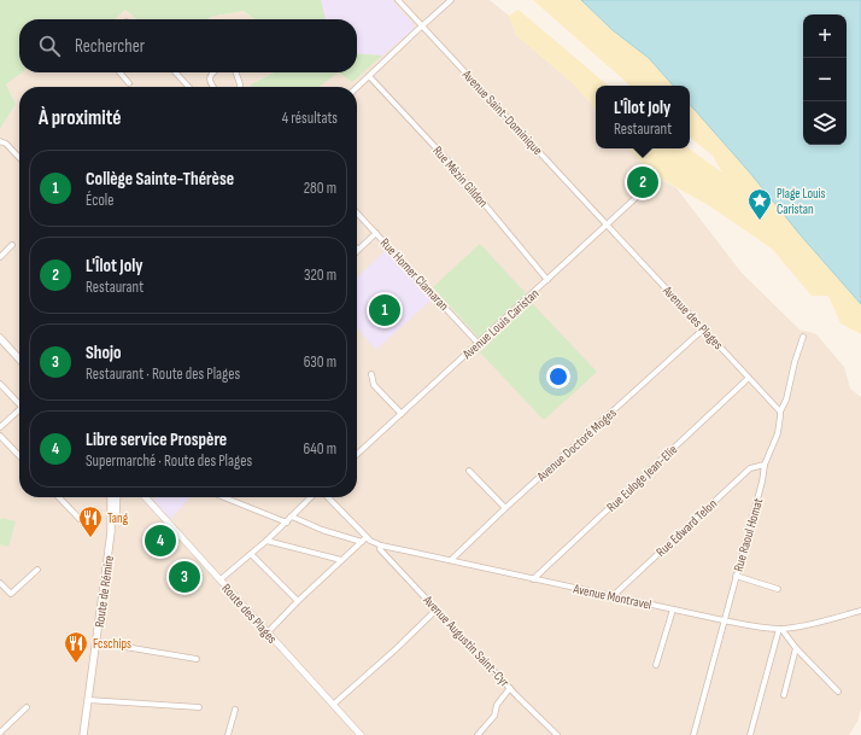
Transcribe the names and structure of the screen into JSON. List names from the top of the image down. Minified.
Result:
{"streets":{"main road":["Route de Rémire"],"street":["Avenue Saint-Dominique","Rue Mézin Gildon","Rue Homer Clamaran","Avenue des Plages","Avenue Louis Caristan","Avenue Doctoré Moges","Rue Euloge Jean-Elie","Rue Edward Telon","Rue Raoul Homat","Avenue Montravel","Route des Plages","Avenue Augustin Saint-Cyr"]},"crossings":[["Avenue Saint-Dominique","Avenue des Plages"],["Avenue Saint-Dominique","Avenue Louis Caristan"],["Rue Mézin Gildon","Avenue Louis Caristan"],["Rue Homer Clamaran","Avenue Louis Caristan"],["Avenue des Plages","Avenue Louis Caristan"],["Avenue des Plages","Avenue Doctoré Moges"],["Avenue des Plages","Rue Euloge Jean-Elie"],["Avenue des Plages","Rue Raoul Homat"],["Avenue Doctoré Moges","Avenue Montravel"],["Rue Euloge Jean-Elie","Avenue Montravel"],["Rue Edward Telon","Rue Raoul Homat"],["Rue Edward Telon","Avenue Montravel"],["Rue Raoul Homat","Avenue Montravel"],["Avenue Montravel","Avenue Augustin Saint-Cyr"]],"places":{"place":["Plage Louis Caristan"],"restaurant":["Tang","Fcschips"]},"page":{"map_buttons":["+","−"],"search":"Rechercher","popup":["L'Îlot Joly","Restaurant"],"heading":["À proximité","4 résultats"],"list":[{"mark":"1","name":"Collège Sainte-Thérèse","note":"École","value":"280 m"},{"mark":"2","name":"L'Îlot Joly","note":"Restaurant","value":"320 m"},{"mark":"3","name":"Shojo","note":"Restaurant · Route des Plages","value":"630 m"},{"mark":"4","name":"Libre service Prospère","note":"Supermarché · Route des Plages","value":"640 m"}],"pins":["2","1","4","3"]}}
